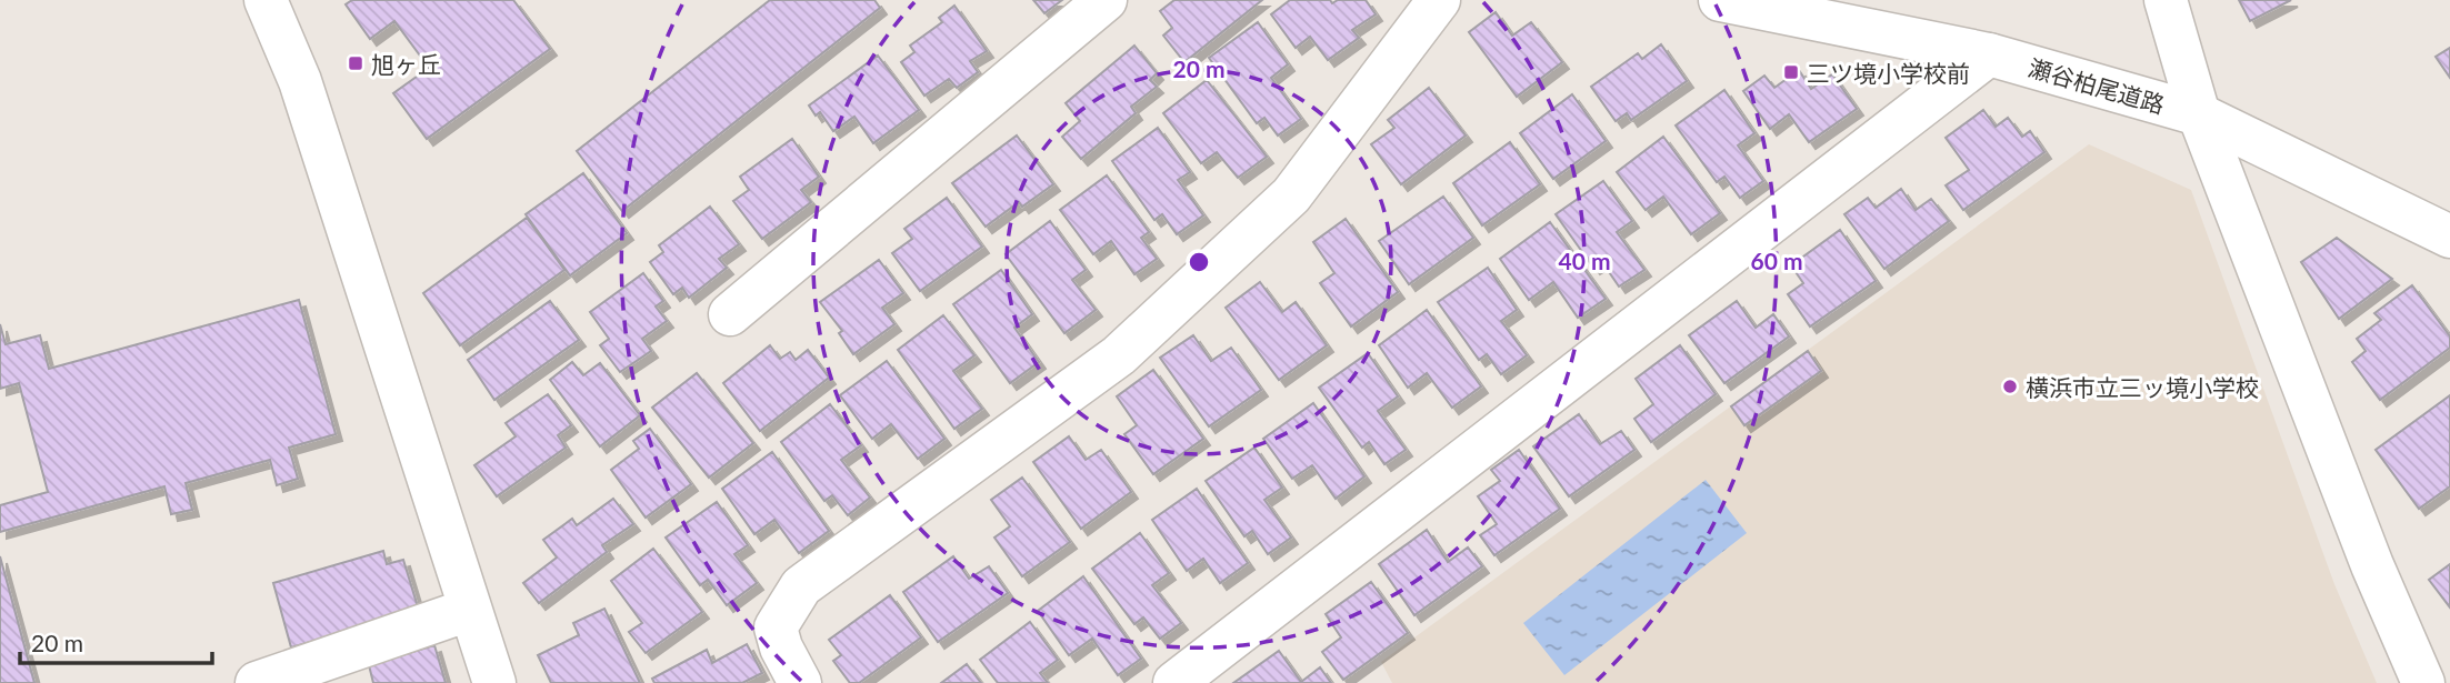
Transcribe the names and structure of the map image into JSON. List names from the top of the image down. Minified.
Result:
{"streets":{"street":["瀬谷柏尾道路"]},"places":{"transit":["旭ヶ丘","三ツ境小学校前"],"other":["横浜市立三ッ境小学校"]},"scale_bar":"20 m","rings":["20 m","40 m","60 m"]}
